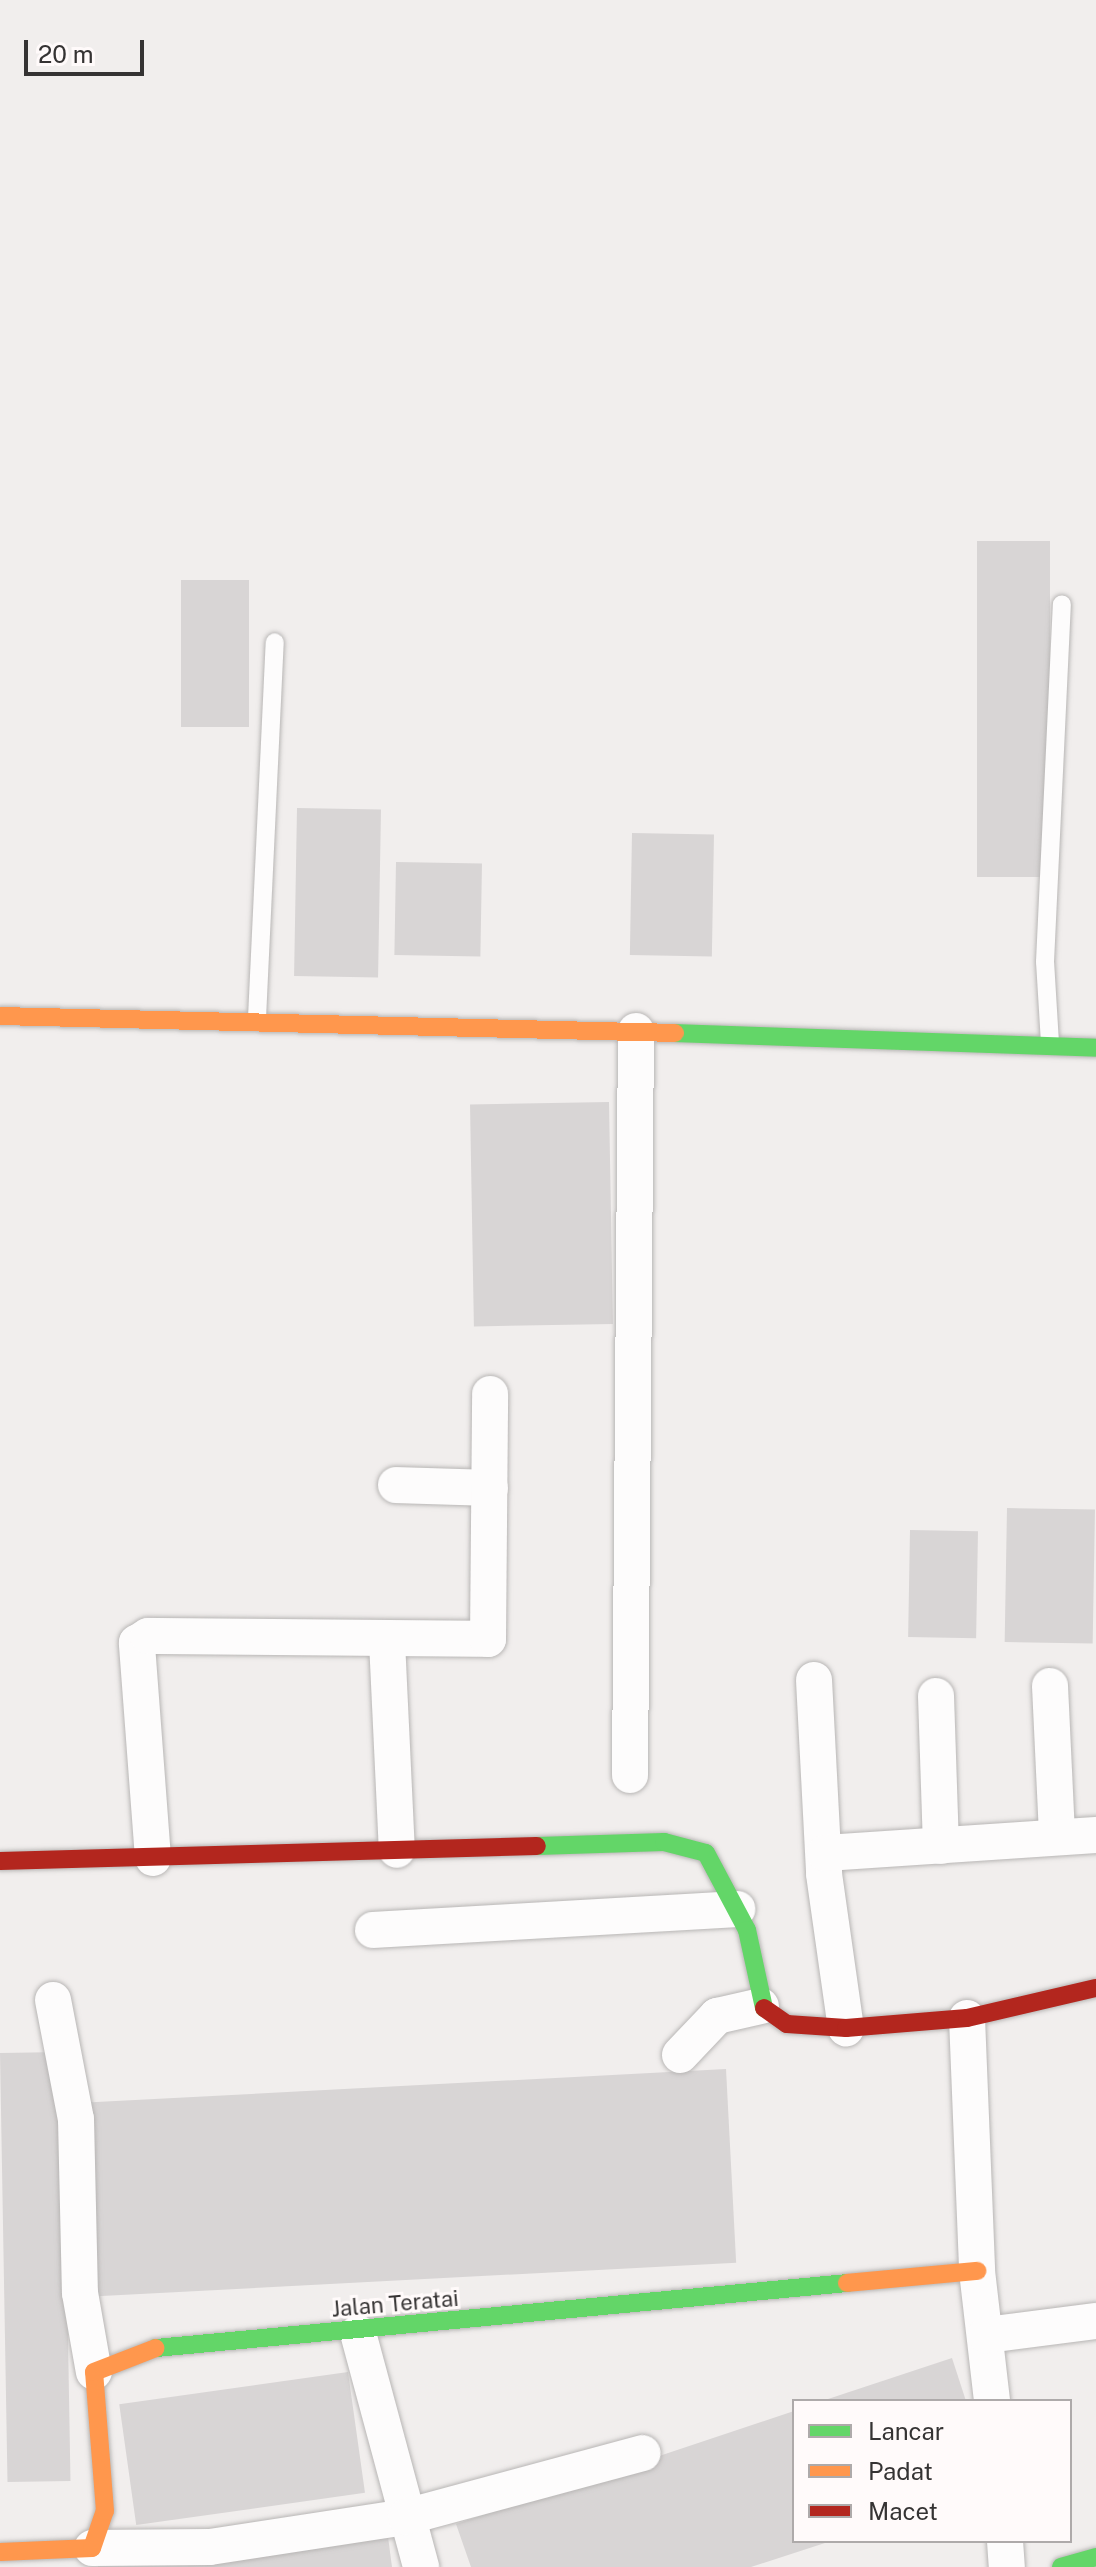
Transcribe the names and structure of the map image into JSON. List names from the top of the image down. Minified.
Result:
{"streets":{"street":["Jalan Teratai"]},"legend":["Lancar","Padat","Macet"],"scale_bar":"20 m"}
